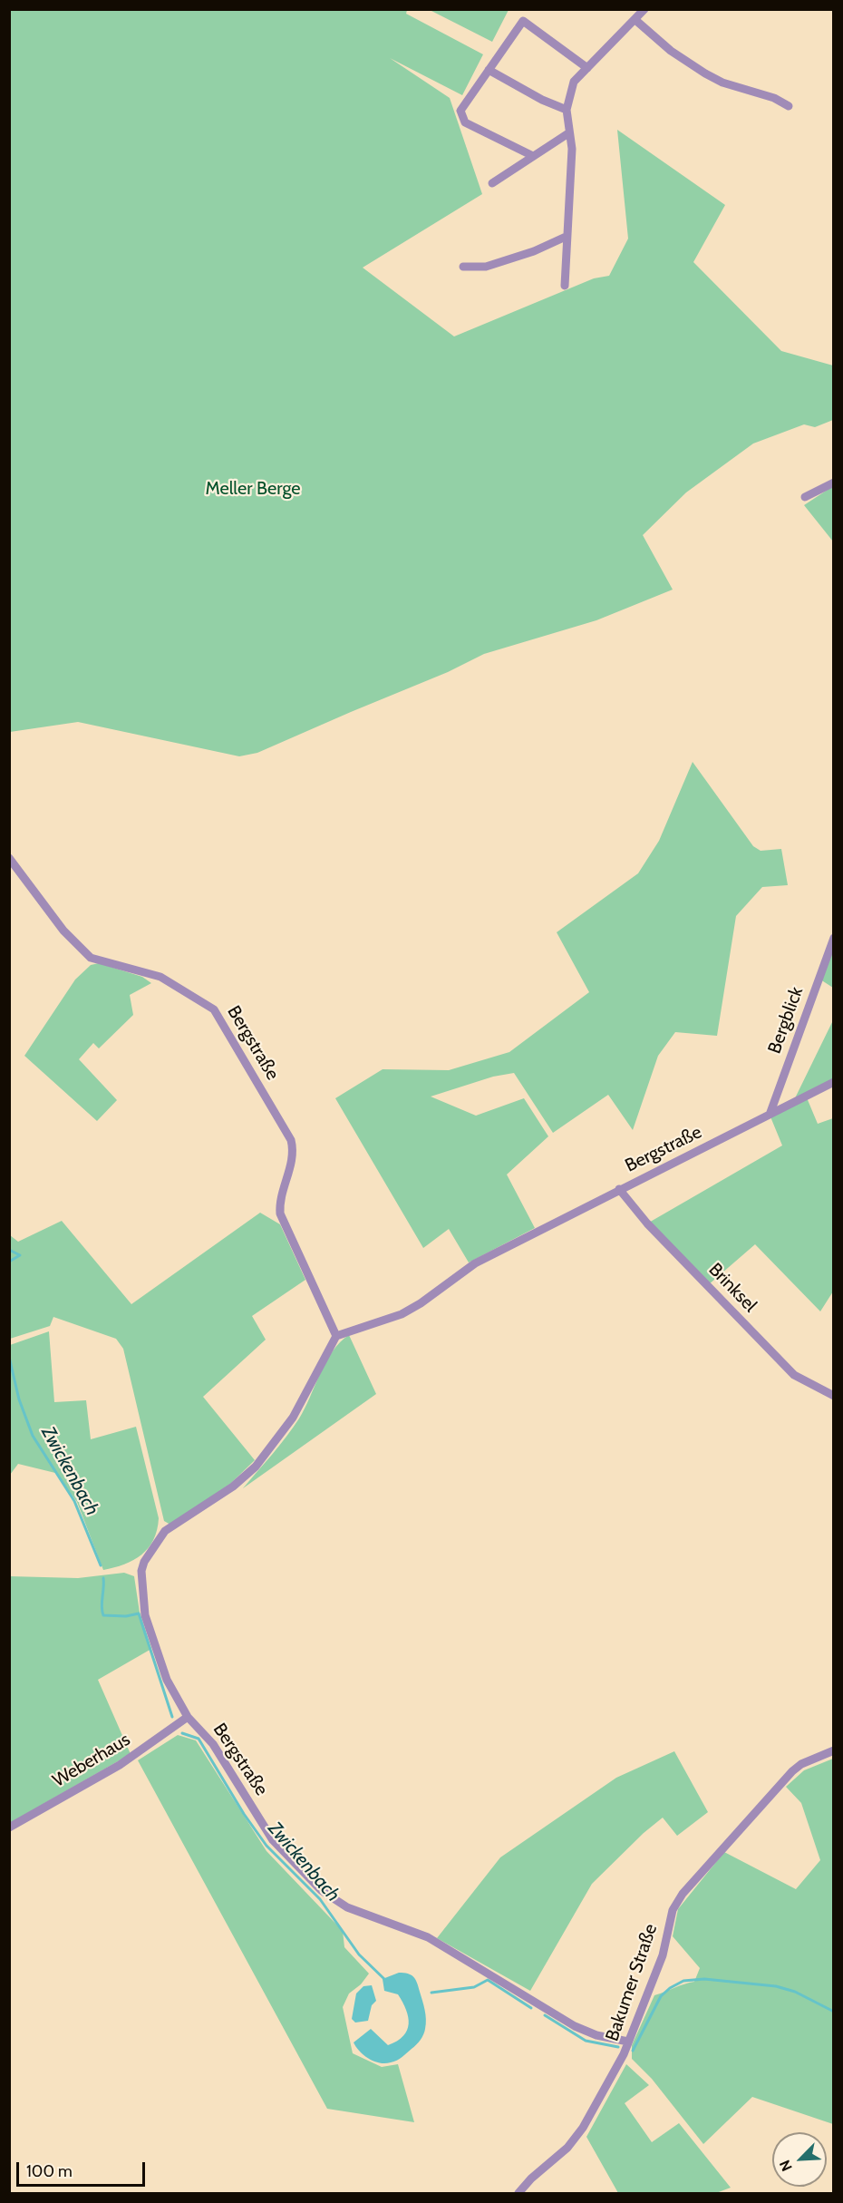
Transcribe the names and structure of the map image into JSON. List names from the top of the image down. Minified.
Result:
{"streets":{"street":["Bergblick","Bergstraße","Brinksel","Weberhaus","Bakumer Straße"]},"crossings":[["Bergblick","Bergstraße"],["Bergstraße","Brinksel"],["Bergstraße","Weberhaus"],["Bergstraße","Bakumer Straße"]],"water":["Zwickenbach"],"parks":["Meller Berge"],"scale_bar":"100 m","north":"bottom left"}
